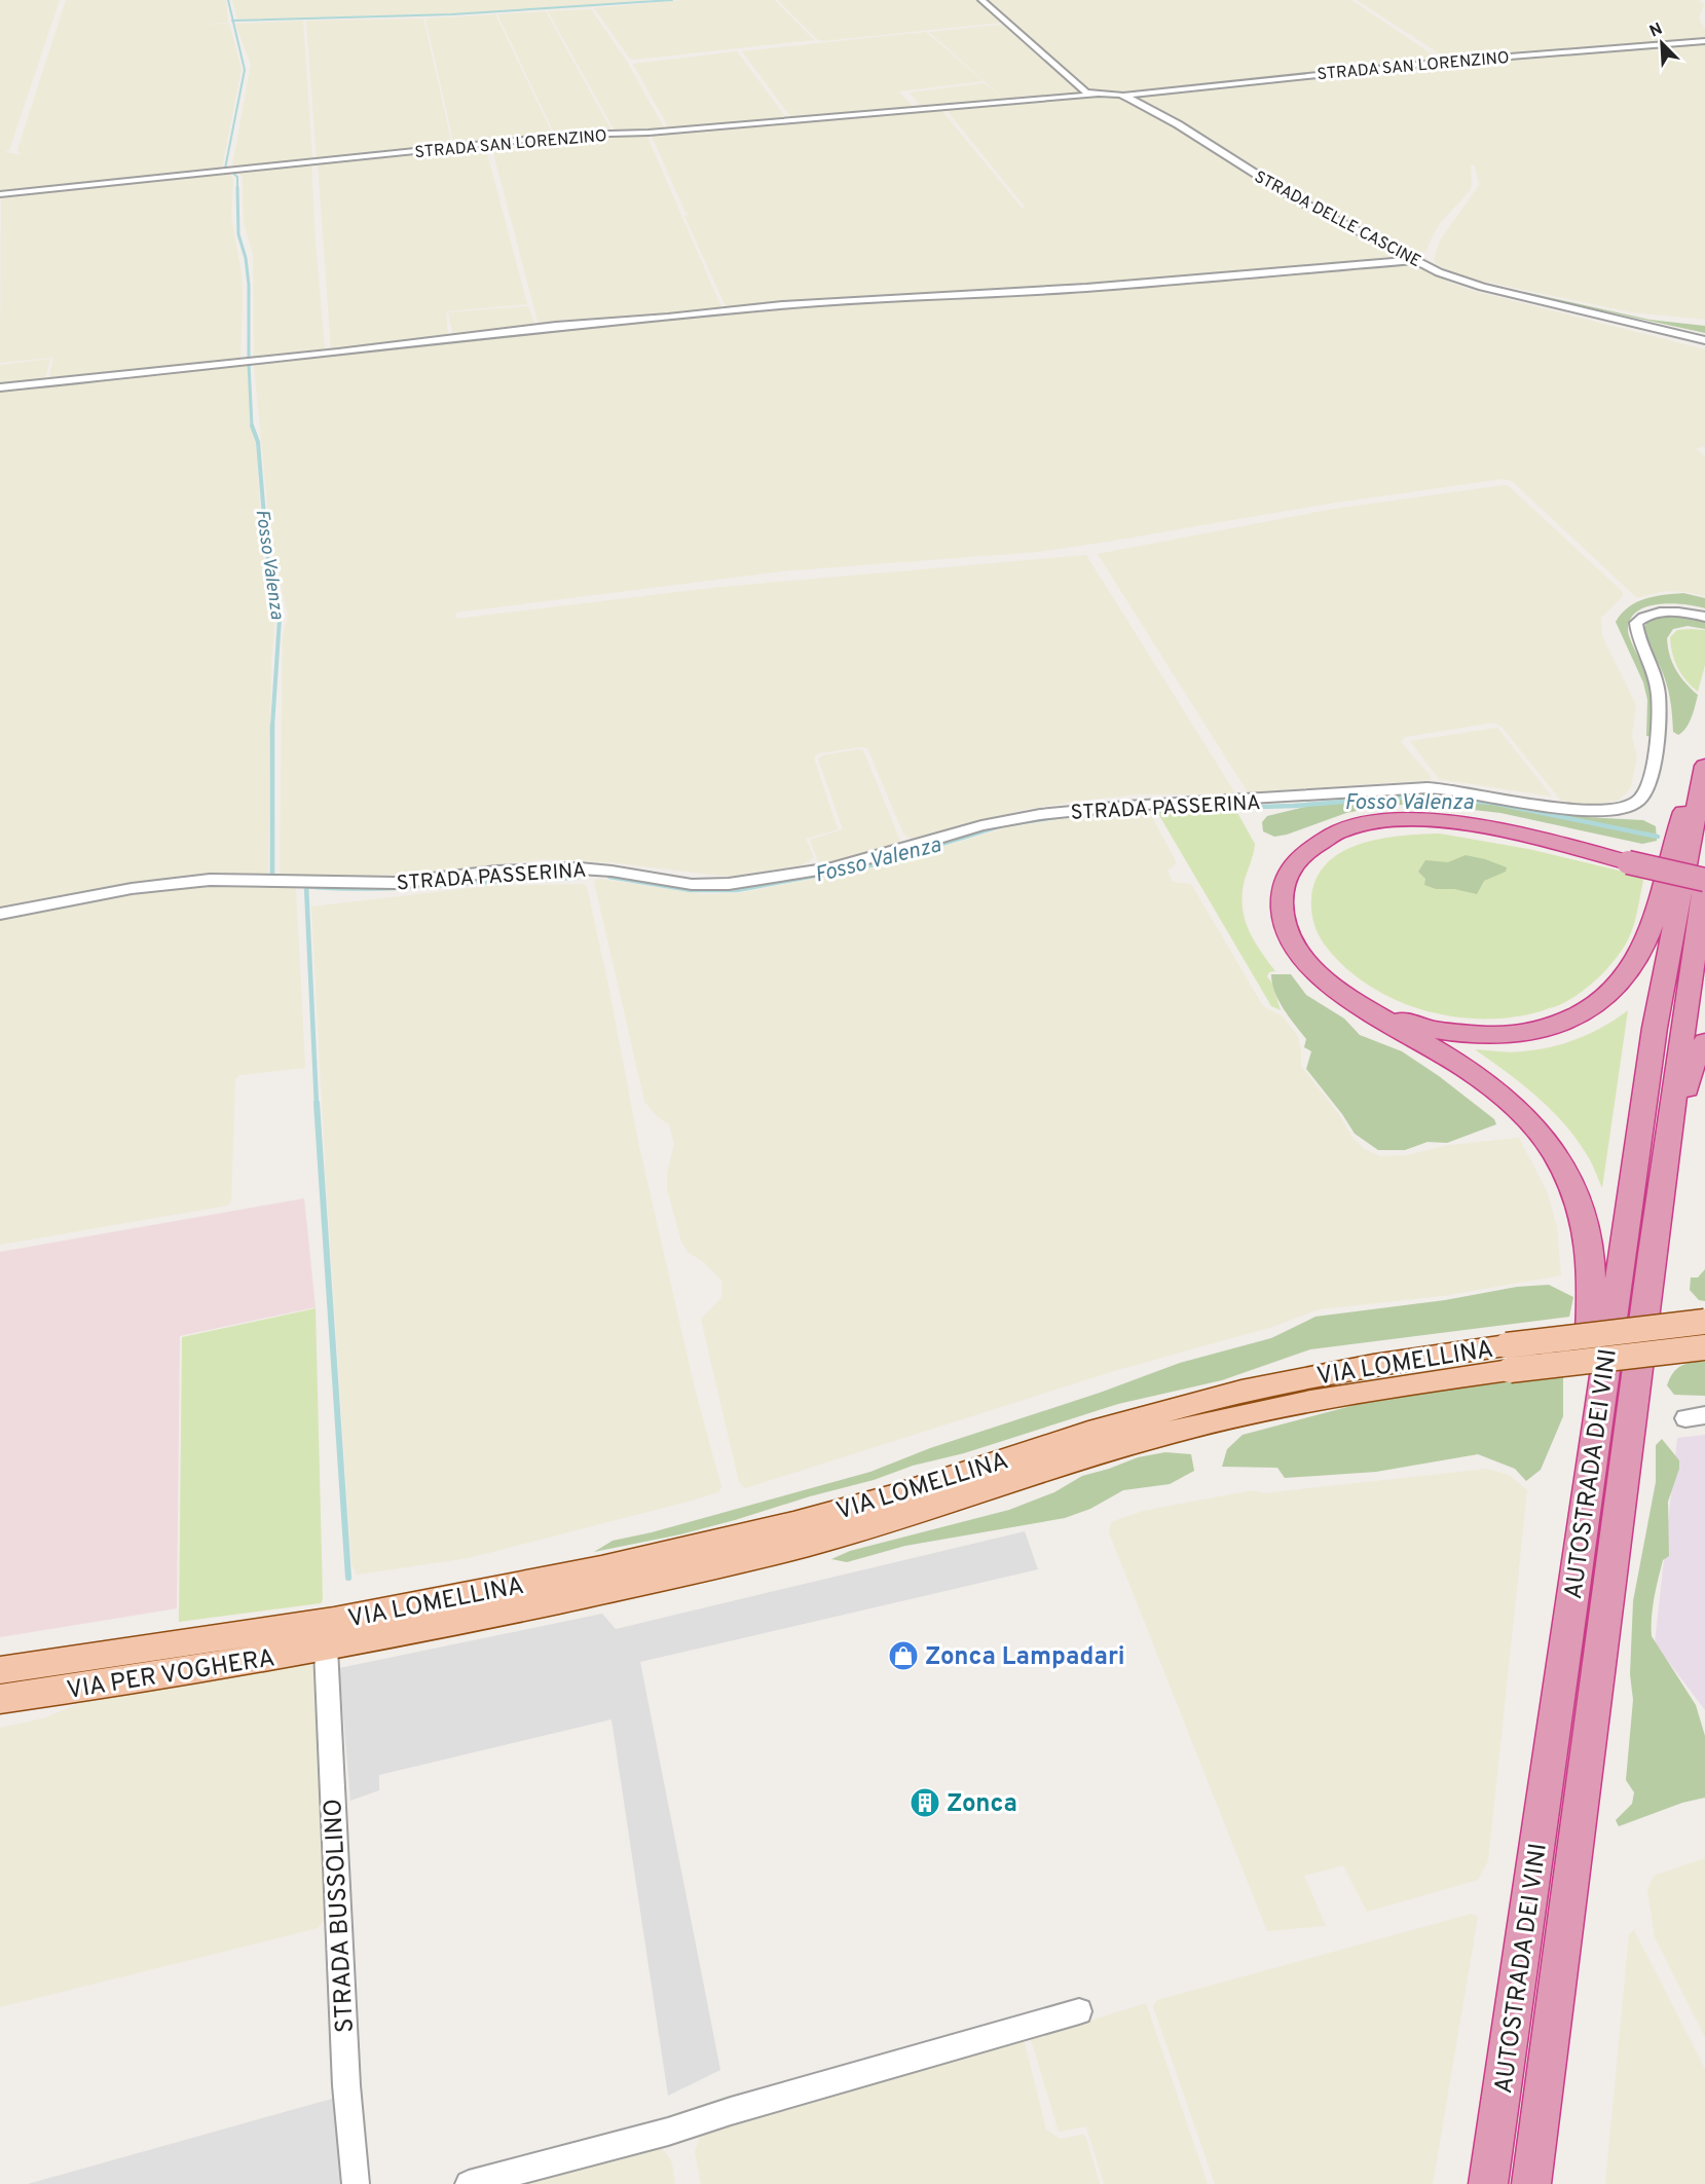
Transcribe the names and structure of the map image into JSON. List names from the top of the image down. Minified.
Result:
{"streets":{"highway":["AUTOSTRADA DEI VINI"],"main road":["VIA LOMELLINA","VIA PER VOGHERA"],"street":["STRADA SAN LORENZINO","STRADA DELLE CASCINE","STRADA PASSERINA","STRADA BUSSOLINO"]},"crossings":[["STRADA SAN LORENZINO","STRADA DELLE CASCINE"],["VIA LOMELLINA","VIA PER VOGHERA"],["VIA LOMELLINA","STRADA BUSSOLINO"],["VIA PER VOGHERA","STRADA BUSSOLINO"]],"water":["Fosso Valenza"],"places":{"shop":["Zonca Lampadari"],"building":["Zonca"]},"north":"top left"}
